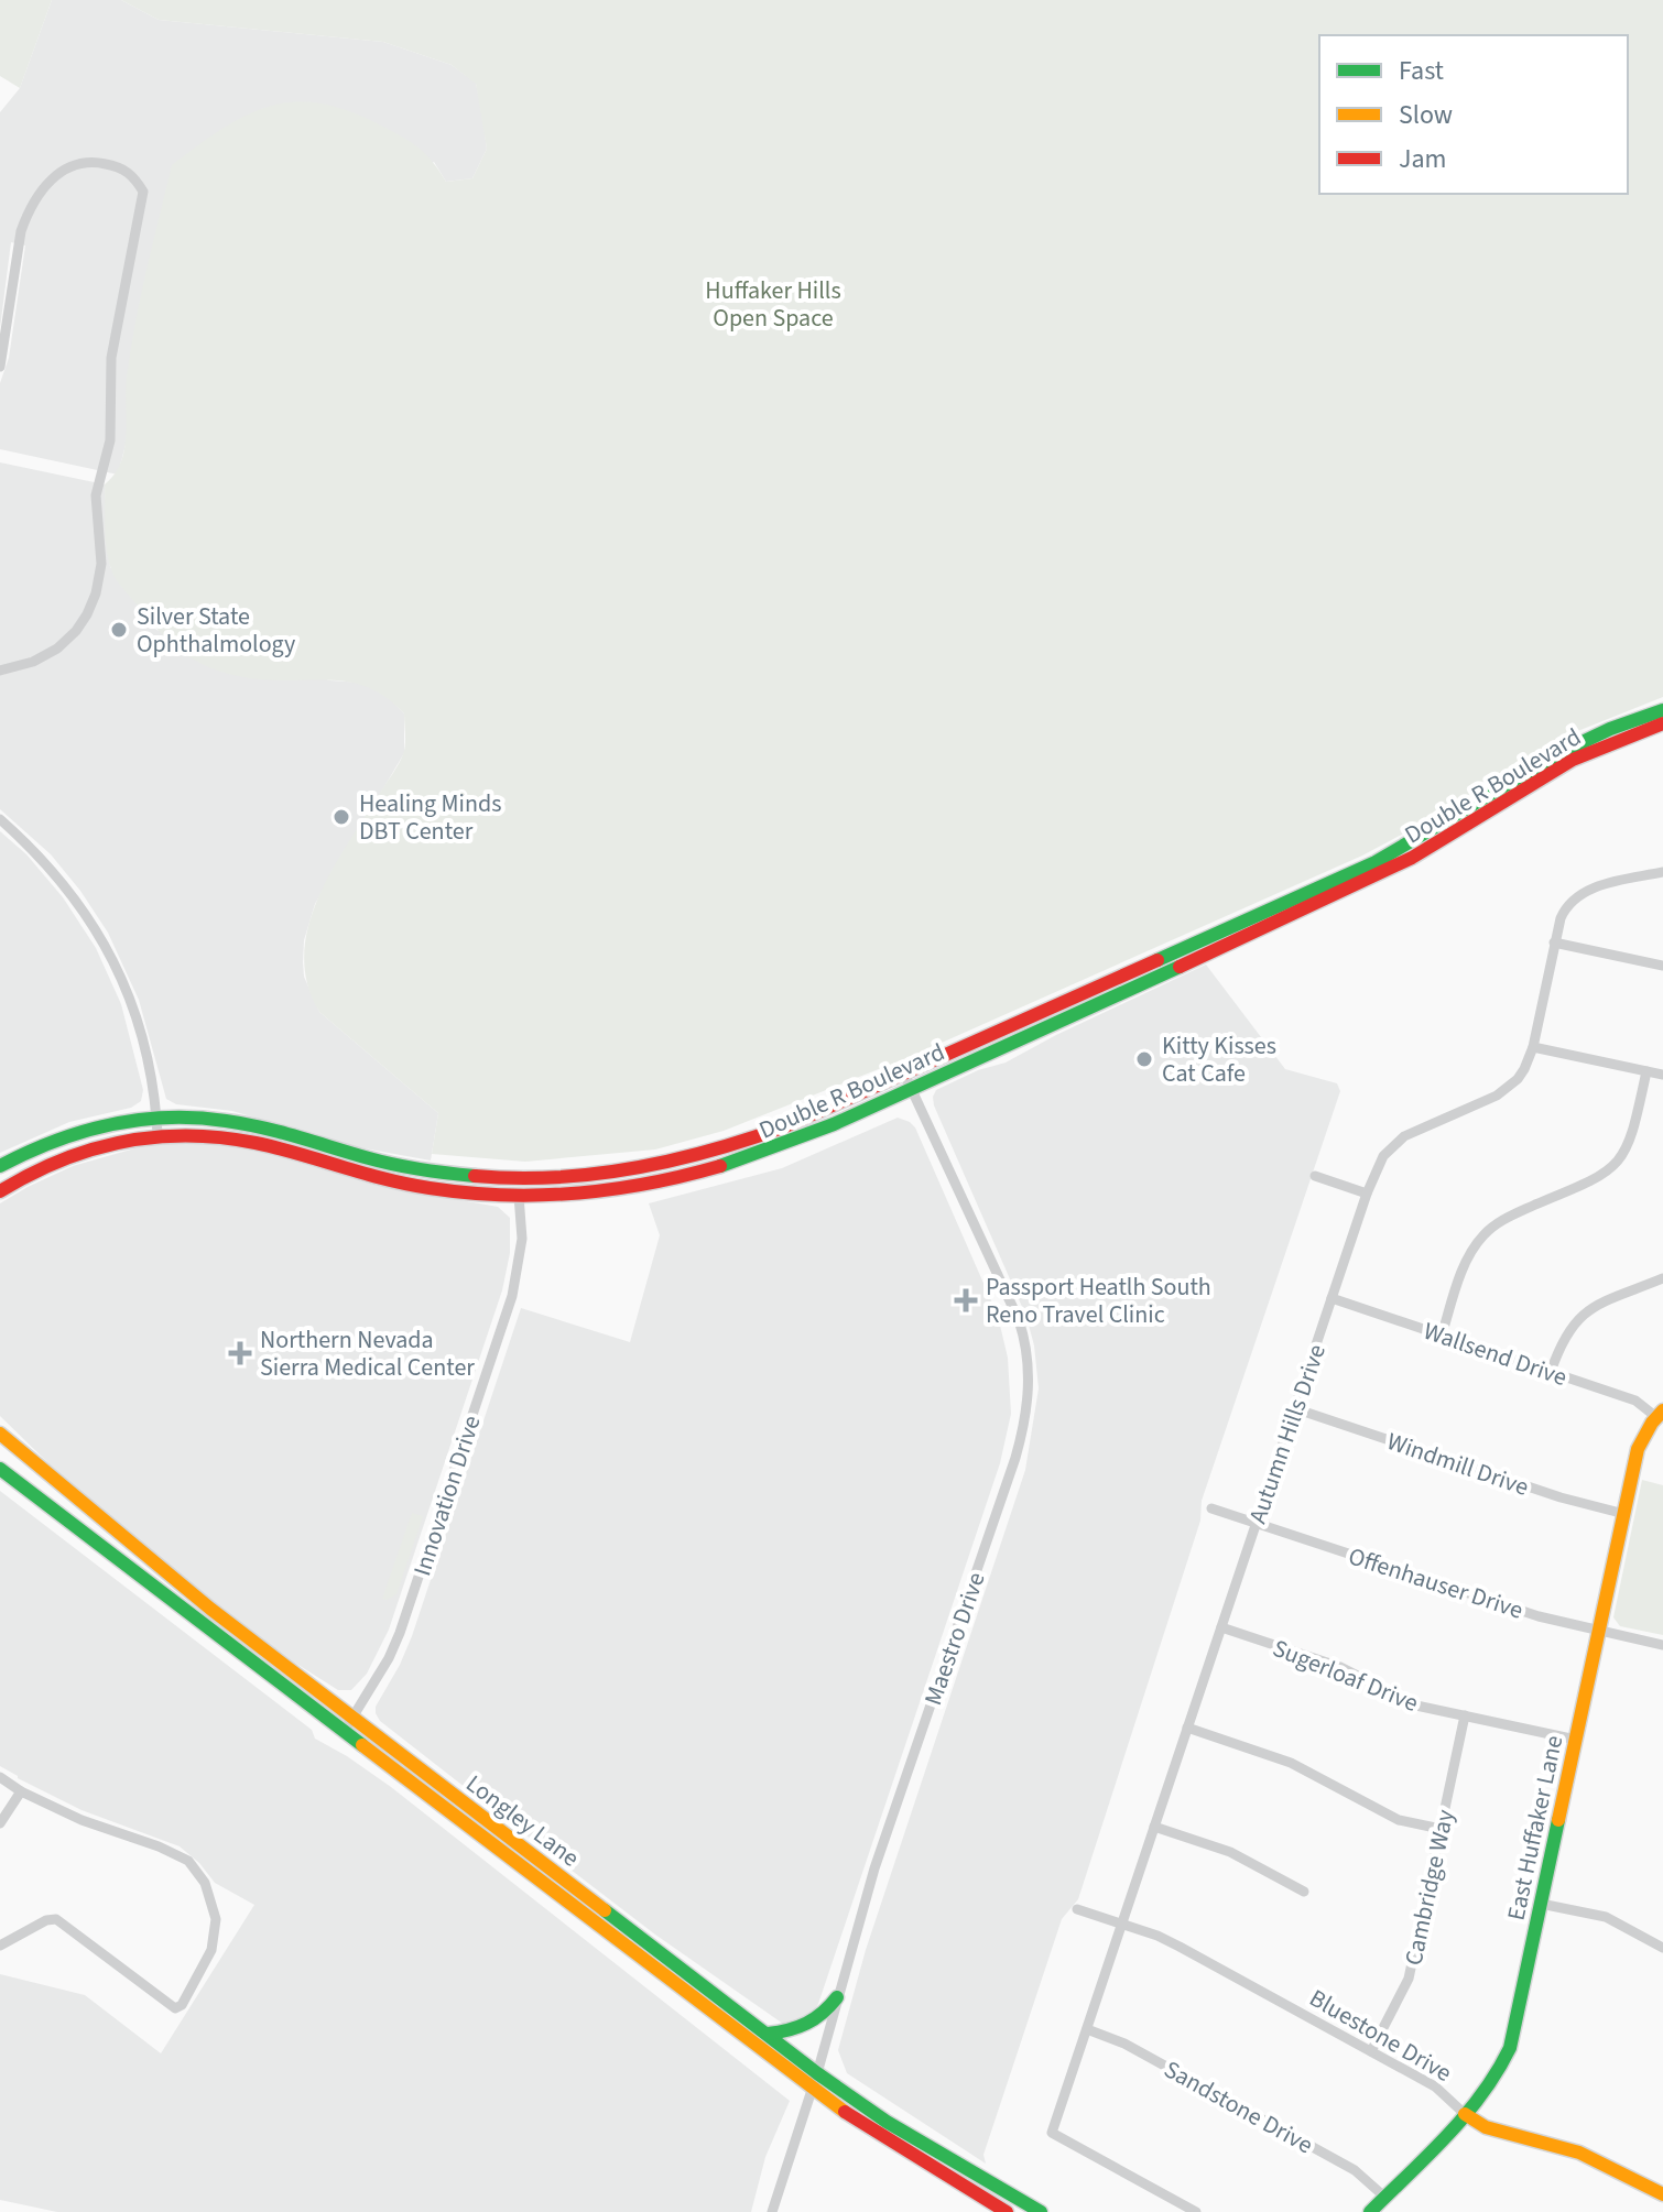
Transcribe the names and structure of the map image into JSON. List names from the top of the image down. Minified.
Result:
{"streets":{"main road":["Double R Boulevard","Longley Lane","East Huffaker Lane","Bluestone Drive"],"street":["Wallsend Drive","Autumn Hills Drive","Windmill Drive","Innovation Drive","Offenhauser Drive","Maestro Drive","Sugerloaf Drive","Cambridge Way","Sandstone Drive"]},"crossings":[["Double R Boulevard","Innovation Drive"],["Double R Boulevard","Maestro Drive"],["Wallsend Drive","Autumn Hills Drive"],["Wallsend Drive","East Huffaker Lane"],["Autumn Hills Drive","Windmill Drive"],["Autumn Hills Drive","Offenhauser Drive"],["Autumn Hills Drive","Sugerloaf Drive"],["Autumn Hills Drive","Bluestone Drive"],["Autumn Hills Drive","Sandstone Drive"],["Windmill Drive","East Huffaker Lane"],["Innovation Drive","Longley Lane"],["Offenhauser Drive","East Huffaker Lane"],["Maestro Drive","Longley Lane"],["Sugerloaf Drive","East Huffaker Lane"],["Sugerloaf Drive","Cambridge Way"],["East Huffaker Lane","Bluestone Drive"],["East Huffaker Lane","Sandstone Drive"],["Cambridge Way","Bluestone Drive"]],"parks":["Huffaker Hills Open Space"],"places":{"other":["Silver State Ophthalmology","Healing Minds DBT Center","Kitty Kisses Cat Cafe"],"health":["Passport Heatlh South Reno Travel Clinic","Northern Nevada Sierra Medical Center"]},"legend":["Fast","Slow","Jam"]}
